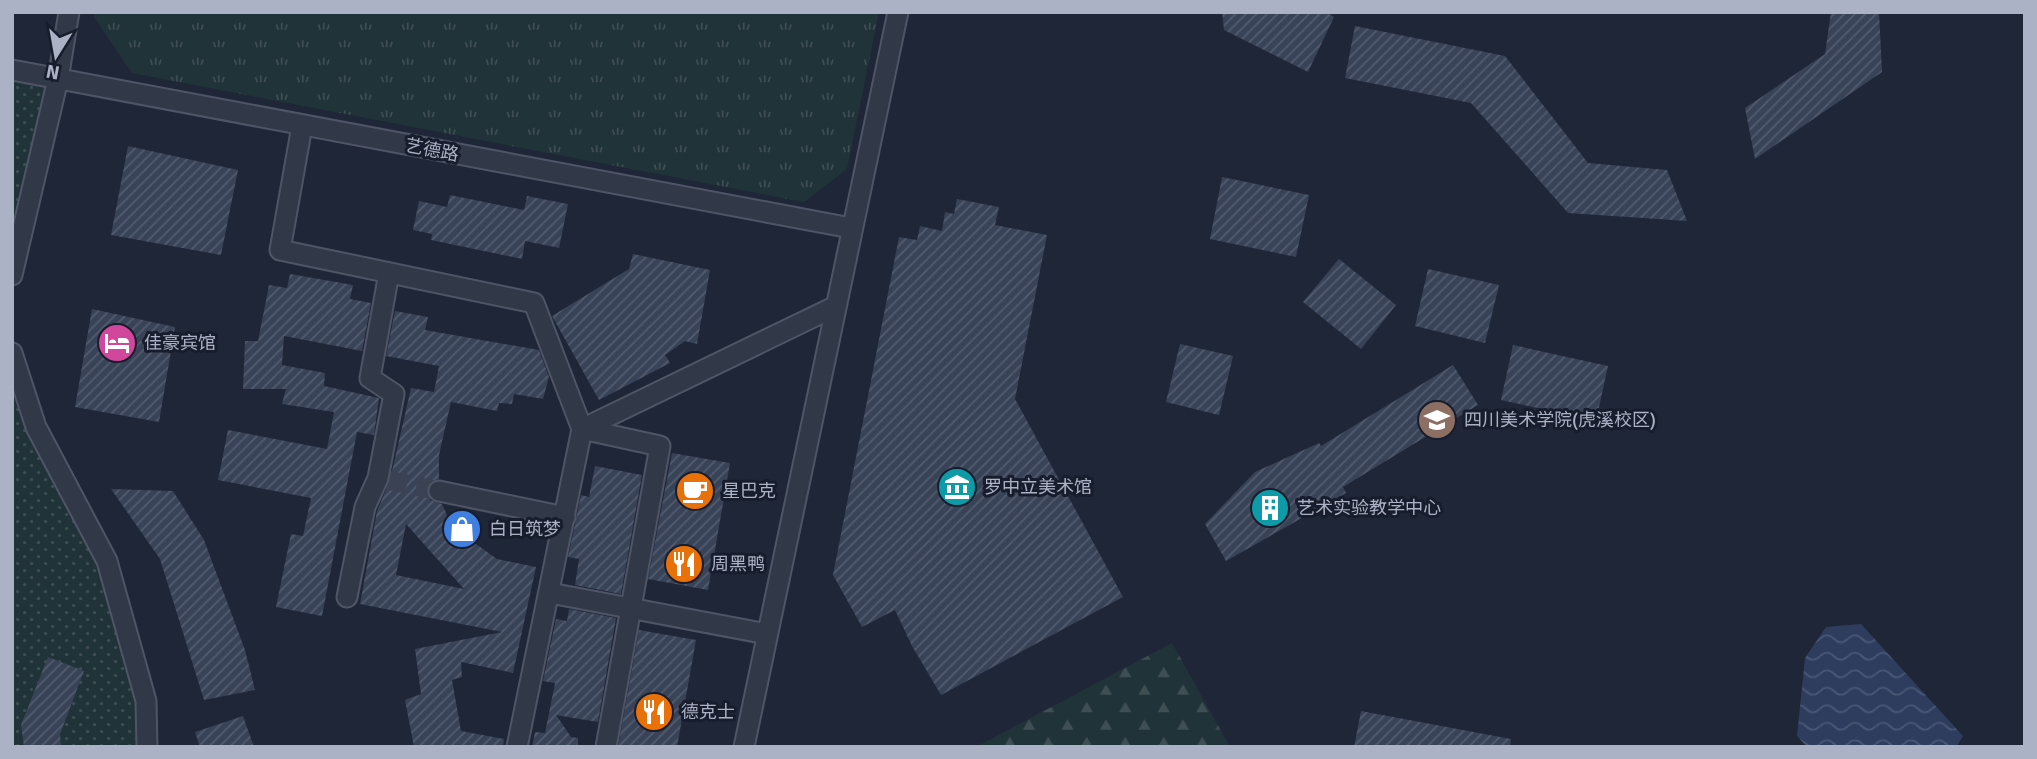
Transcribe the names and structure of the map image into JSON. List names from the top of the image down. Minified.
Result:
{"streets":{"street":["艺德路"]},"places":{"hotel":["佳豪宾馆"],"school or university":["四川美术学院(虎溪校区)"],"museum":["罗中立美术馆"],"cafe":["星巴克"],"building":["艺术实验教学中心"],"shop":["白日筑梦"],"restaurant":["周黑鸭","德克士"]},"north":"bottom"}
